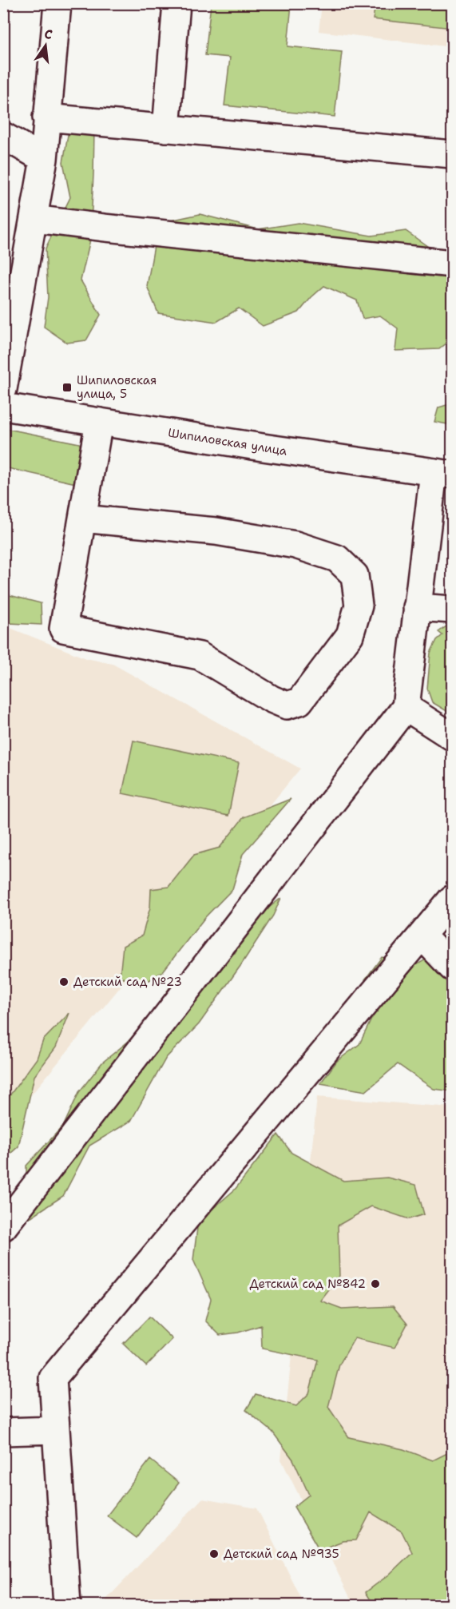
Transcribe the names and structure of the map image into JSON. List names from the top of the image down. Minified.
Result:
{"streets":{"main road":["Шипиловская улица"]},"places":{"transit":["Шипиловская улица, 5"],"other":["Детский сад №23","Детский сад №842","Детский сад №935"]},"north":"top"}
